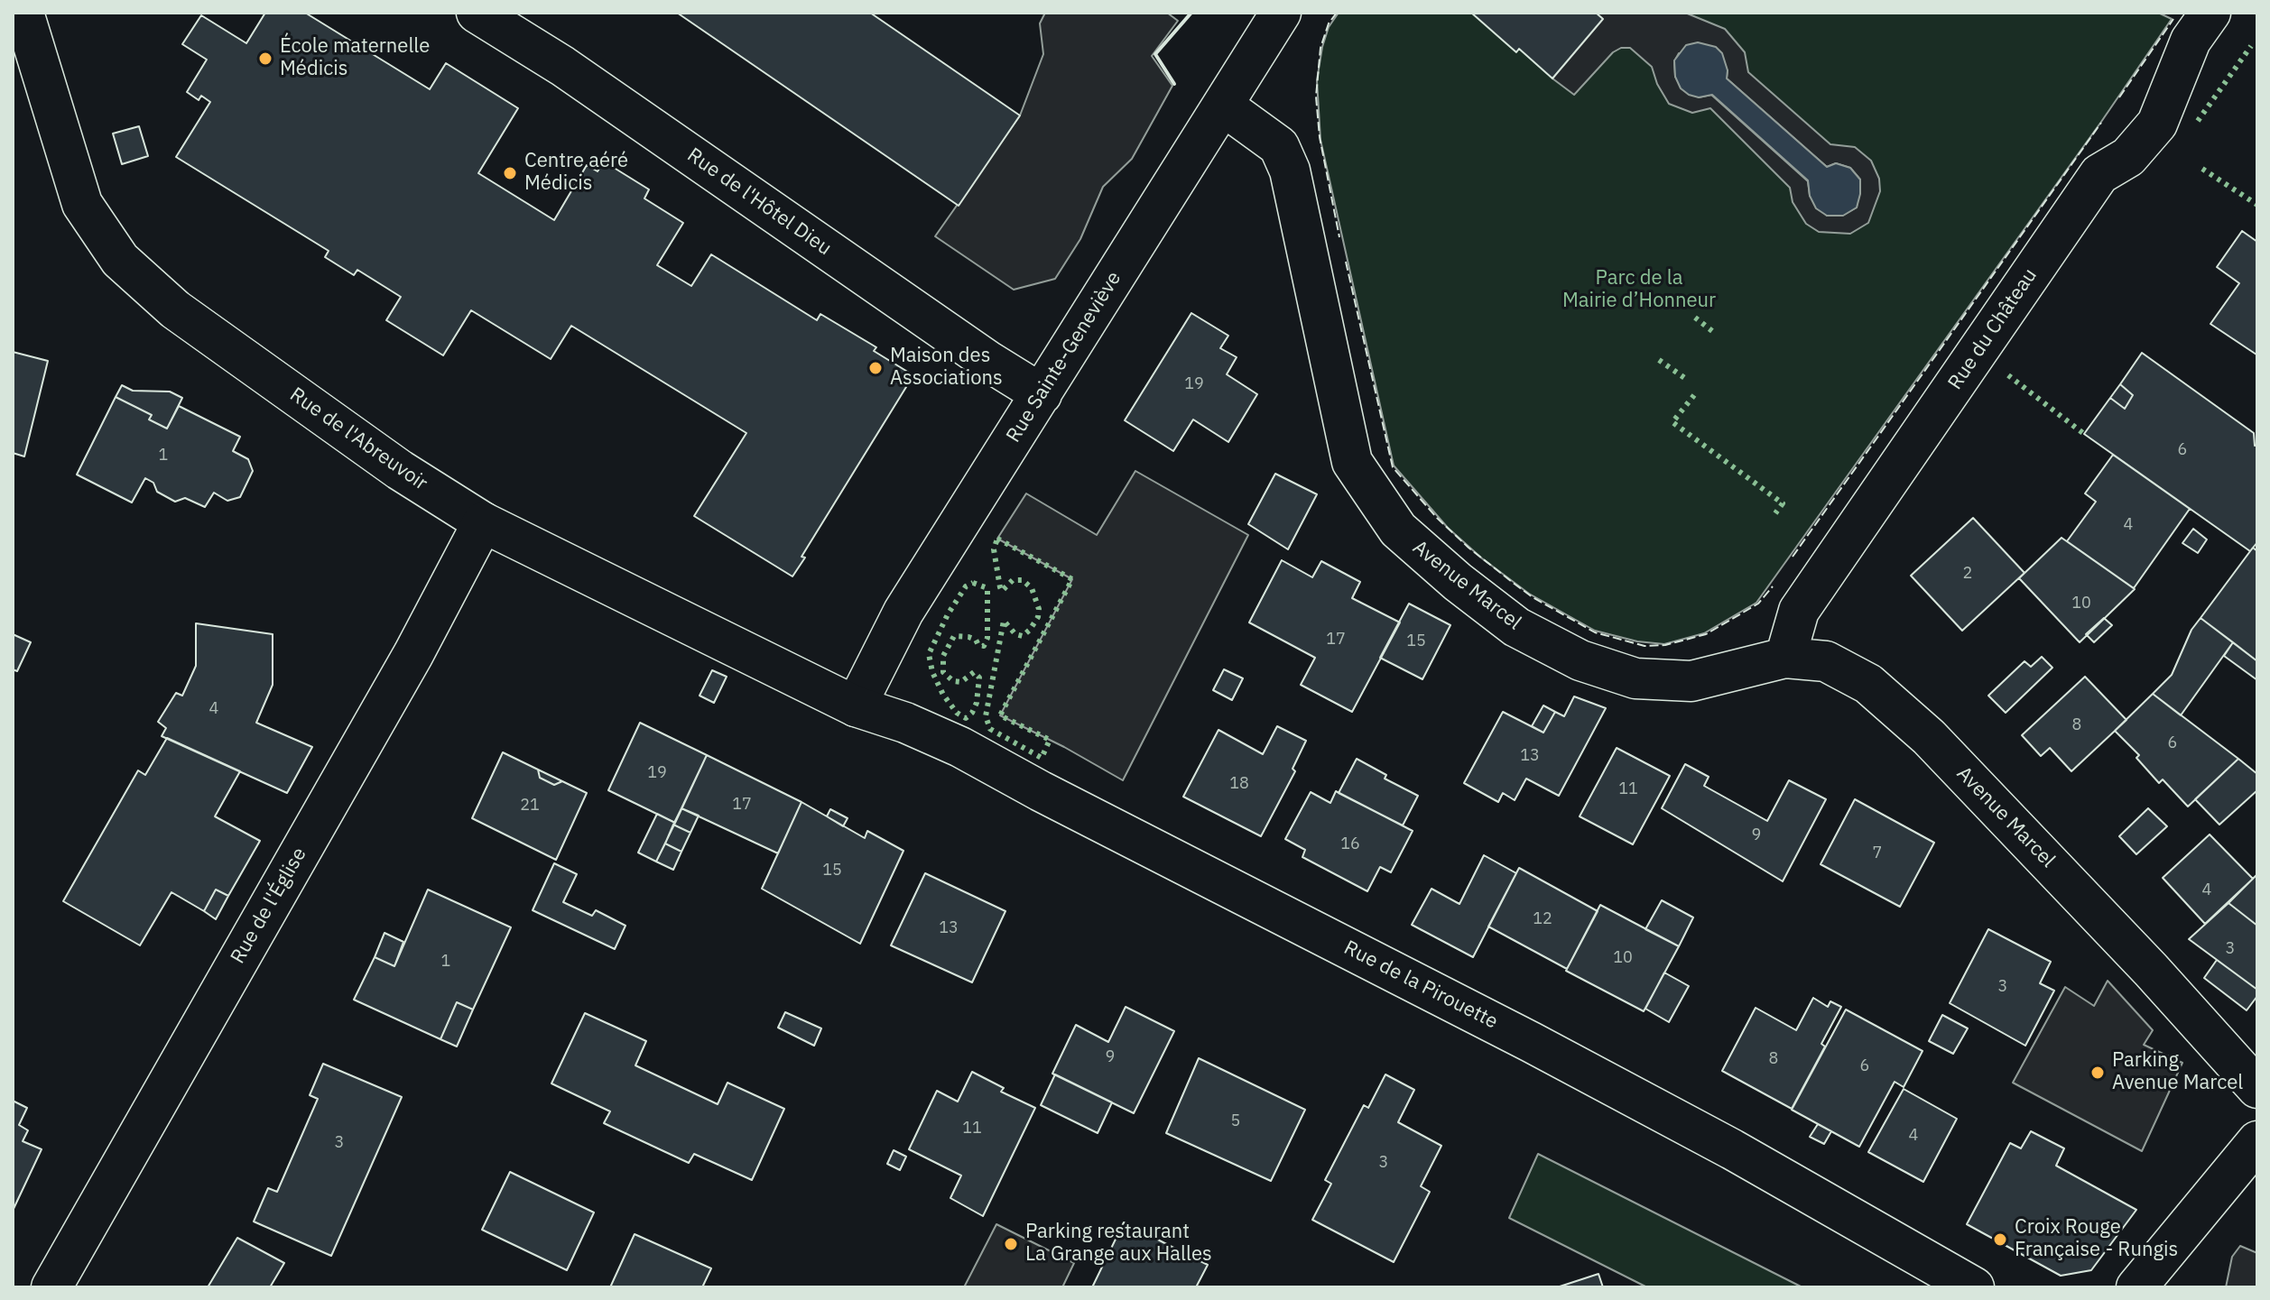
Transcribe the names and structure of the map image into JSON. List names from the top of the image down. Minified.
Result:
{"streets":{"street":["Rue de l'Hôtel Dieu","Rue du Château","Rue Sainte-Geneviève","Rue de l'Abreuvoir","Avenue Marcel","Rue de l'Église","Rue de la Pirouette"]},"crossings":[["Rue de l'Hôtel Dieu","Rue Sainte-Geneviève"],["Rue du Château","Avenue Marcel"],["Rue Sainte-Geneviève","Rue de l'Abreuvoir"],["Rue Sainte-Geneviève","Avenue Marcel"],["Rue Sainte-Geneviève","Rue de la Pirouette"],["Rue de l'Abreuvoir","Rue de l'Église"],["Rue de l'Abreuvoir","Rue de la Pirouette"]],"parks":["Parc de la Mairie d’Honneur"],"places":["École maternelle Médicis","Centre aéré Médicis","Maison des Associations","Parking Avenue Marcel","Croix Rouge Française - Rungis","Parking restaurant La Grange aux Halles"],"house_numbers":["19","6","1","4","2","10","17","15","4","8","6","13","19","18","11","17","21","9","16","7","15","4","12","13","3","10","1","3","9","8","6","5","11","4","3","3"]}
